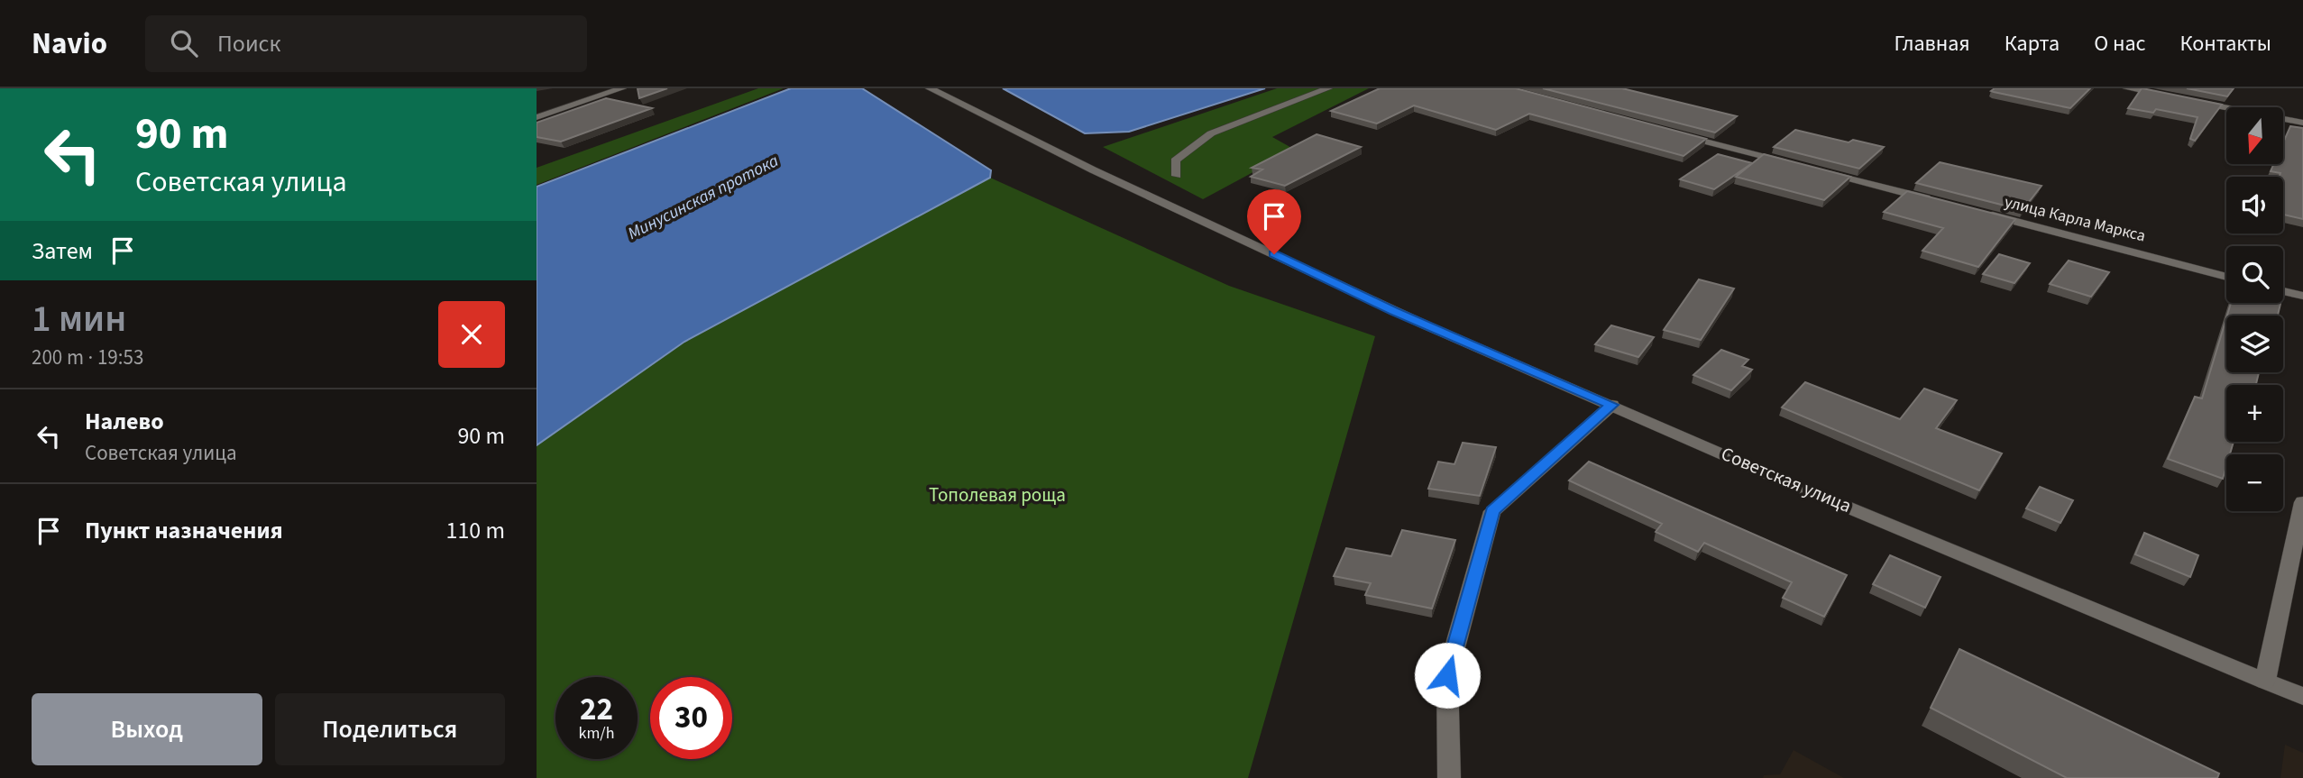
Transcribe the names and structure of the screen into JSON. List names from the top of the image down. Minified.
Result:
{"streets":{"street":["улица Карла Маркса","Советская улица"]},"water":["Минусинская протока"],"parks":["Тополевая роща"],"north":"bottom","page":{"header":"Navio","search":"Поиск","nav":["Главная","Карта","О нас","Контакты"],"turn":["90 m","Советская улица"],"map_buttons":["+","−"],"then":"Затем","heading":["1 мин","200 m · 19:53"],"list":[{"name":"Налево","note":"Советская улица","value":"90 m"},{"name":"Пункт назначения","value":"110 m"}],"speed":"22 km/h","limit":"30","buttons":["Выход","Поделиться"]}}
